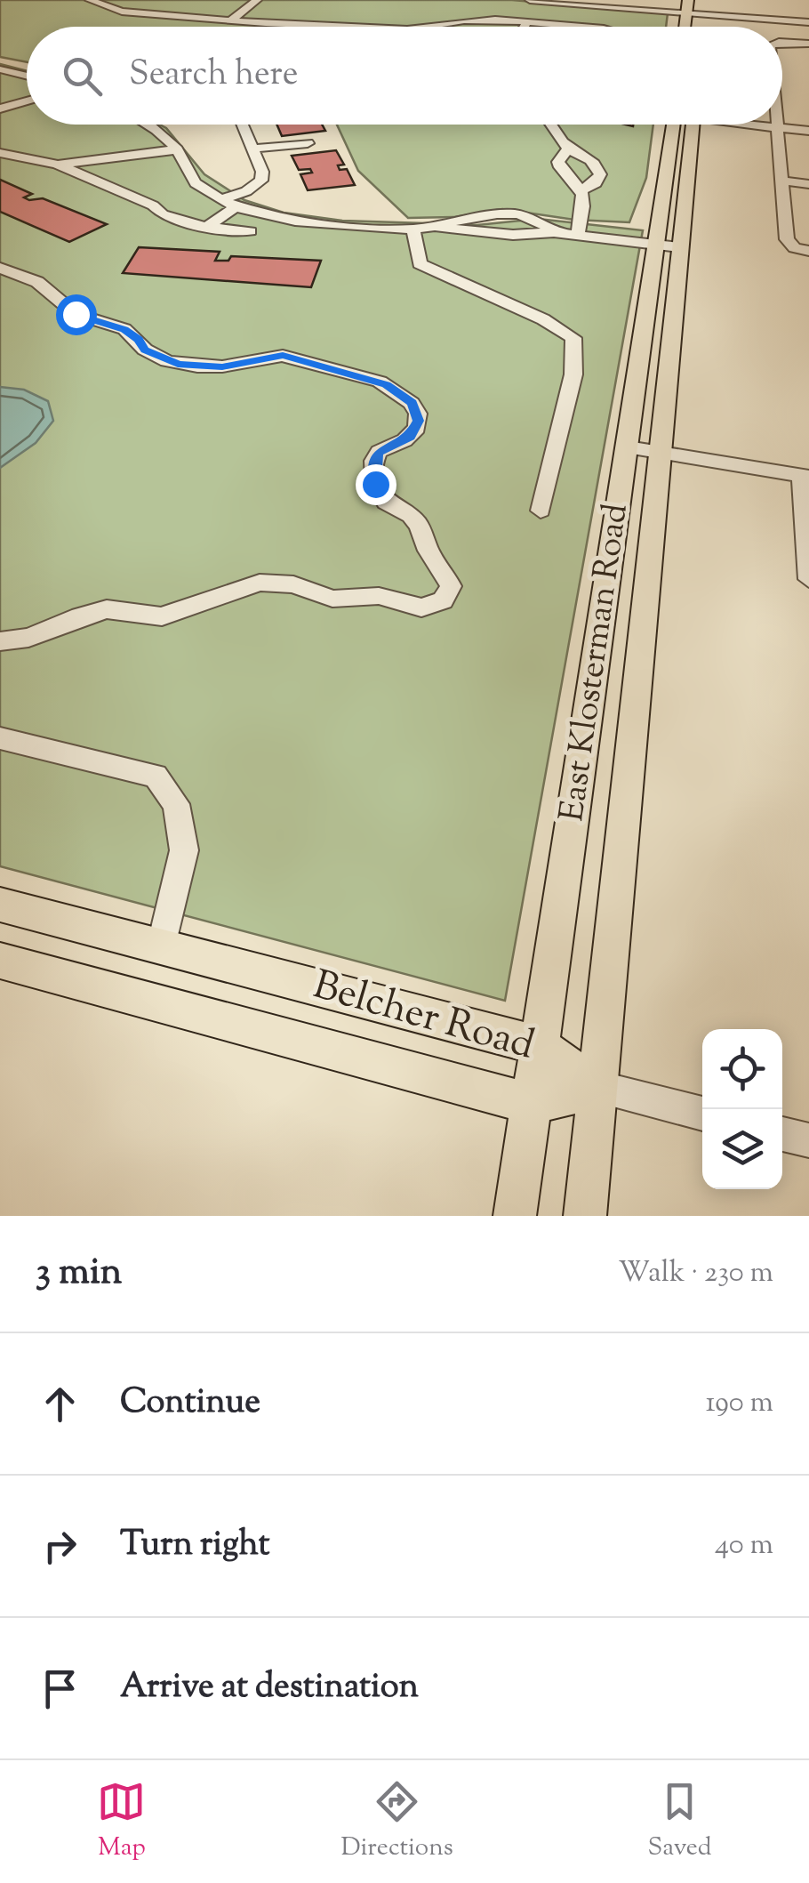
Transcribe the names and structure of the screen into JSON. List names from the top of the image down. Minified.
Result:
{"streets":{"main road":["East Klosterman Road","Belcher Road"]},"crossings":[["East Klosterman Road","Belcher Road"]],"page":{"search":"Search here","heading":["3 min","Walk · 230 m"],"list":[["Continue","190 m"],["Turn right","40 m"],"Arrive at destination"],"nav":["Map","Directions","Saved"]}}
